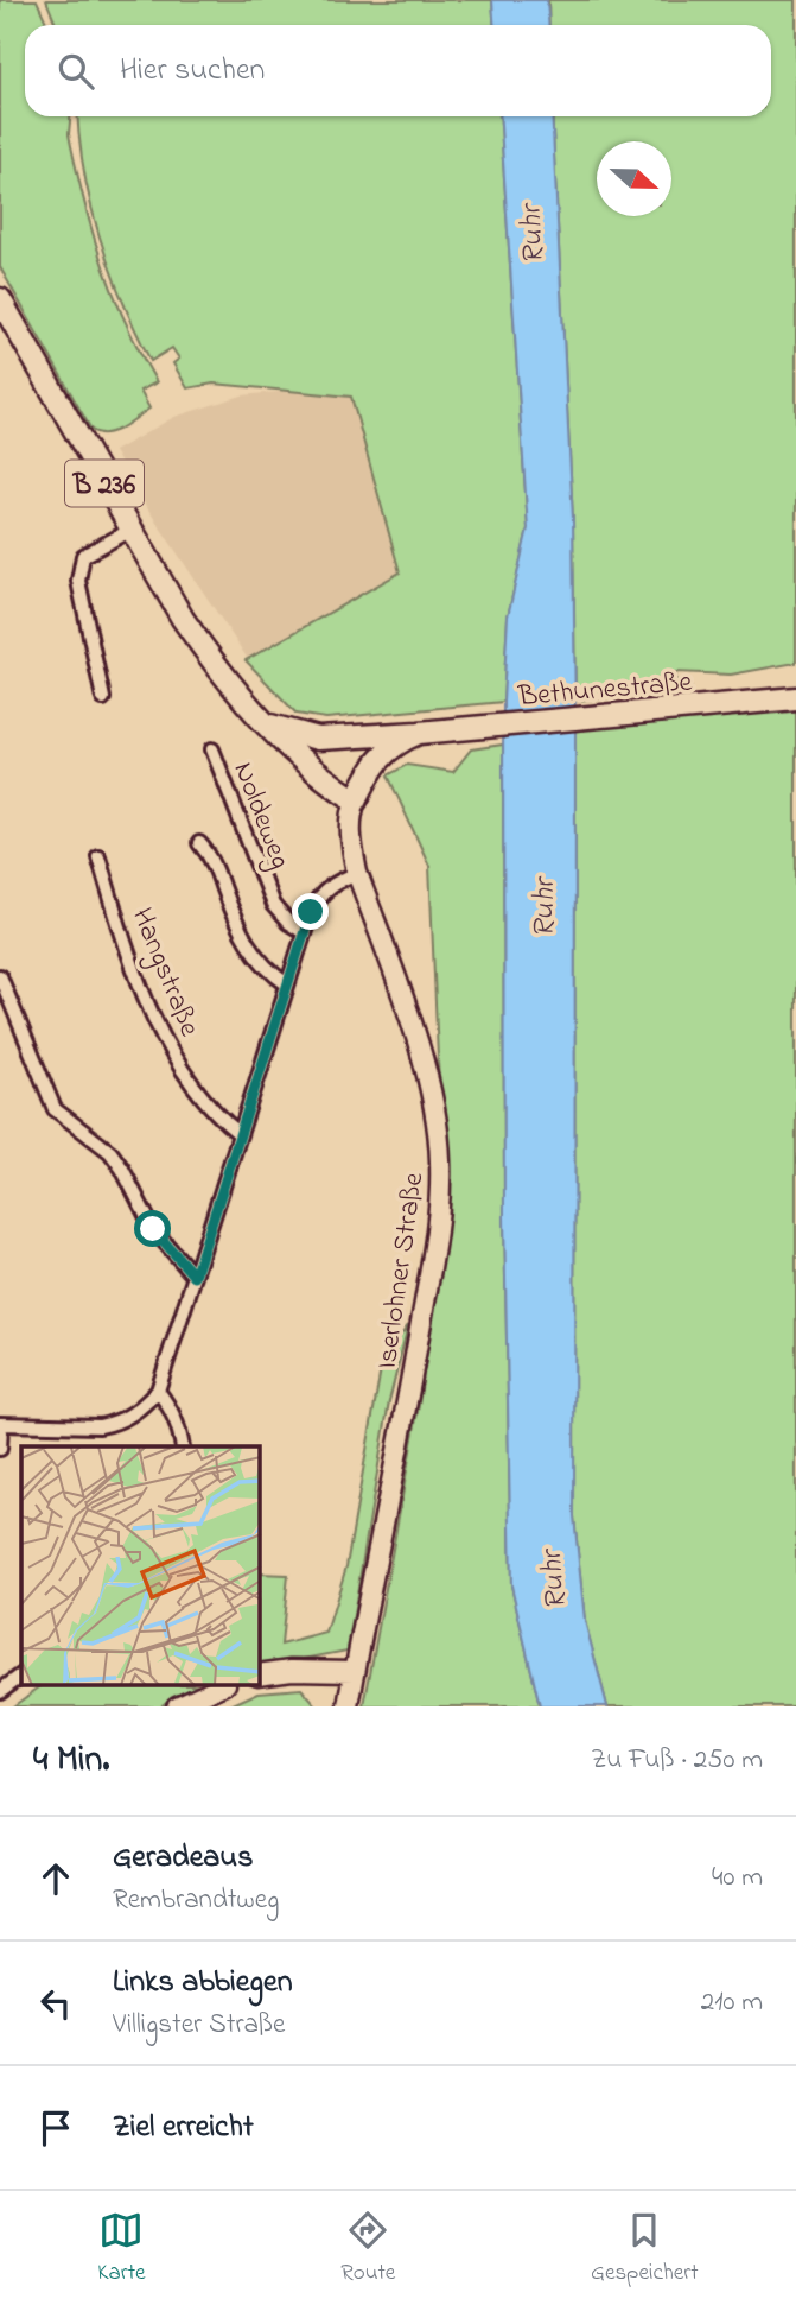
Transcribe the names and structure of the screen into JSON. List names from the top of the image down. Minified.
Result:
{"streets":{"main road":["B 236","Bethunestraße","Iserlohner Straße"],"street":["Noldeweg","Hangstraße"]},"crossings":[["B 236","Bethunestraße"],["B 236","Iserlohner Straße"],["Bethunestraße","Iserlohner Straße"]],"water":["Ruhr"],"north":"right","page":{"search":"Hier suchen","heading":["4 Min.","Zu Fuß · 250 m"],"list":[["Geradeaus","Rembrandtweg","40 m"],["Links abbiegen","Villigster Straße","210 m"],"Ziel erreicht"],"nav":["Karte","Route","Gespeichert"]}}
